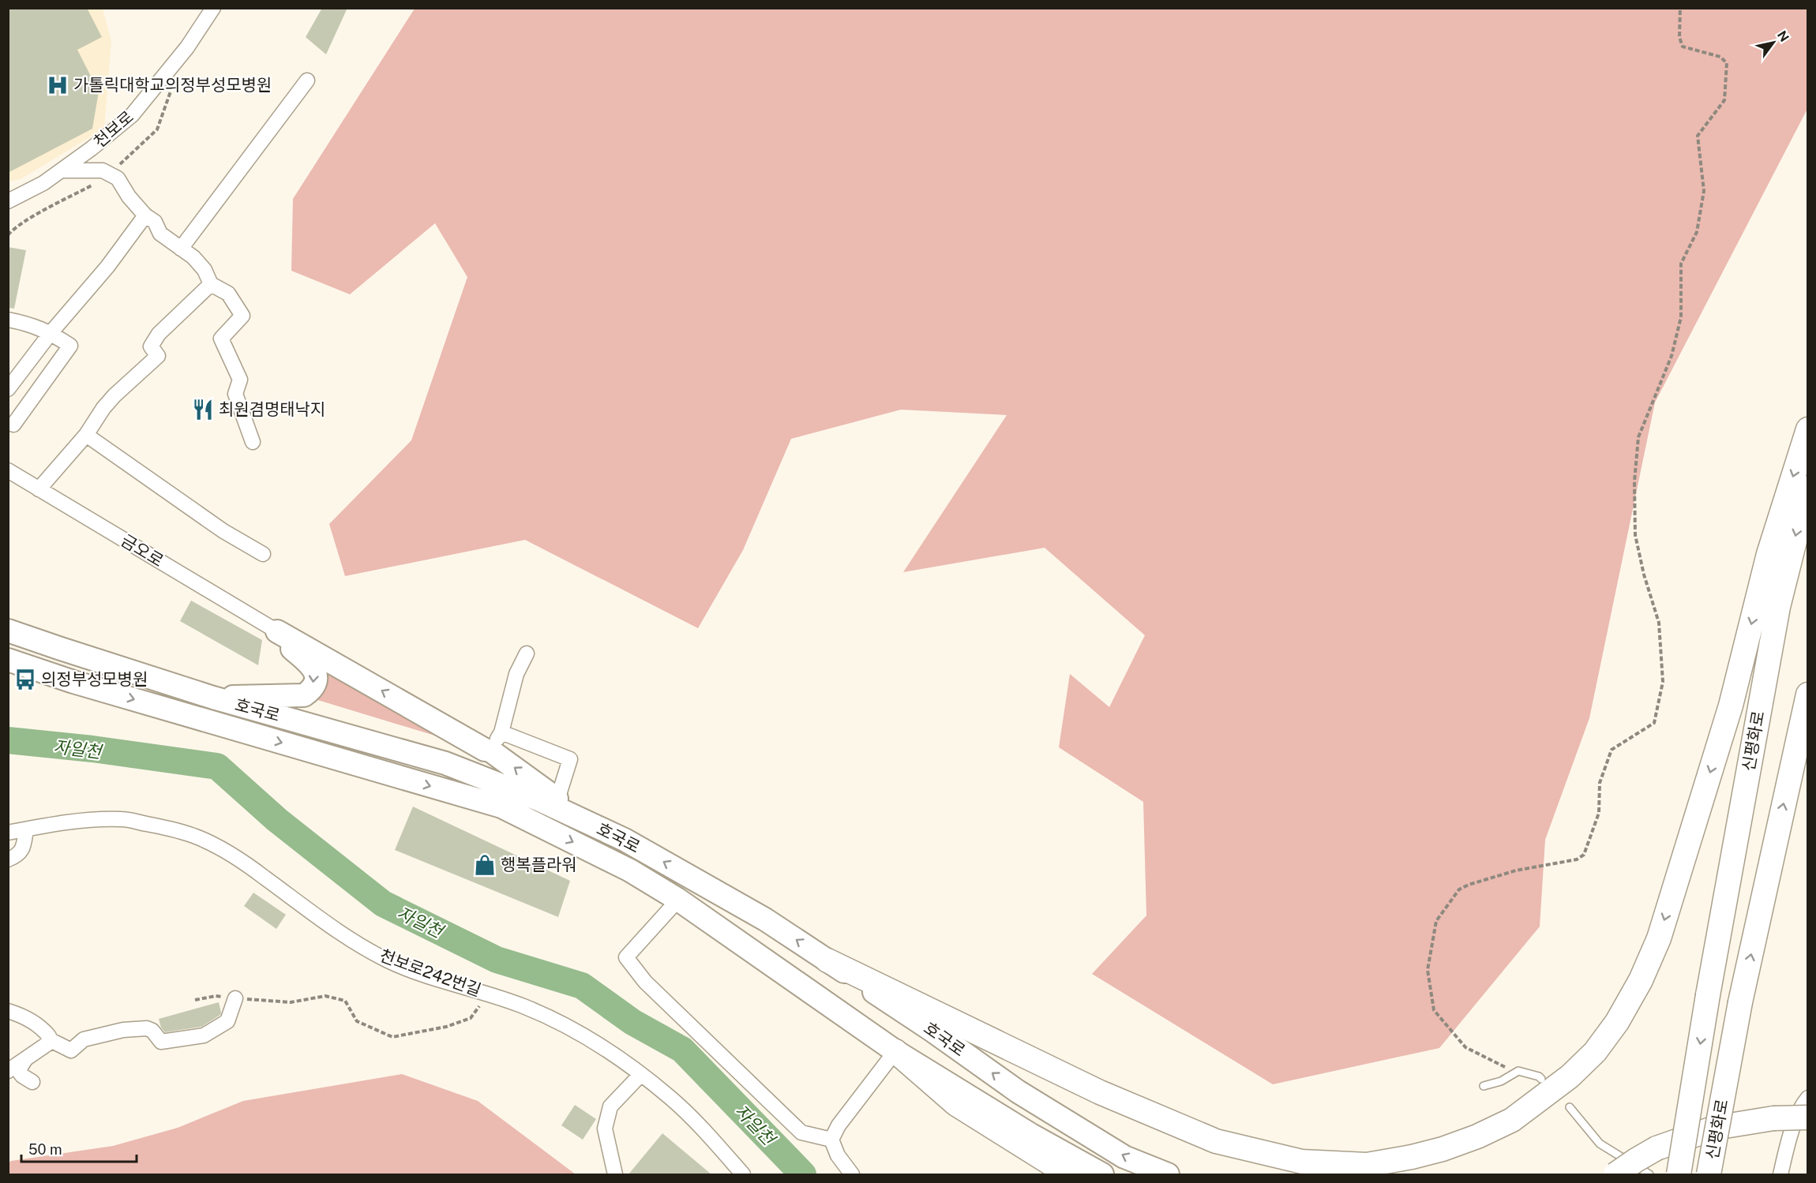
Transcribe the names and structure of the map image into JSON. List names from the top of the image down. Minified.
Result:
{"streets":{"highway":["신평화로"],"main road":["호국로"],"street":["천보로","금오로","천보로242번길"]},"water":["자일천"],"places":{"hospital":["가톨릭대학교의정부성모병원"],"restaurant":["최원겸명태낙지"],"bus stop":["의정부성모병원"],"shop":["행복플라워"]},"scale_bar":"50 m","north":"top right"}
